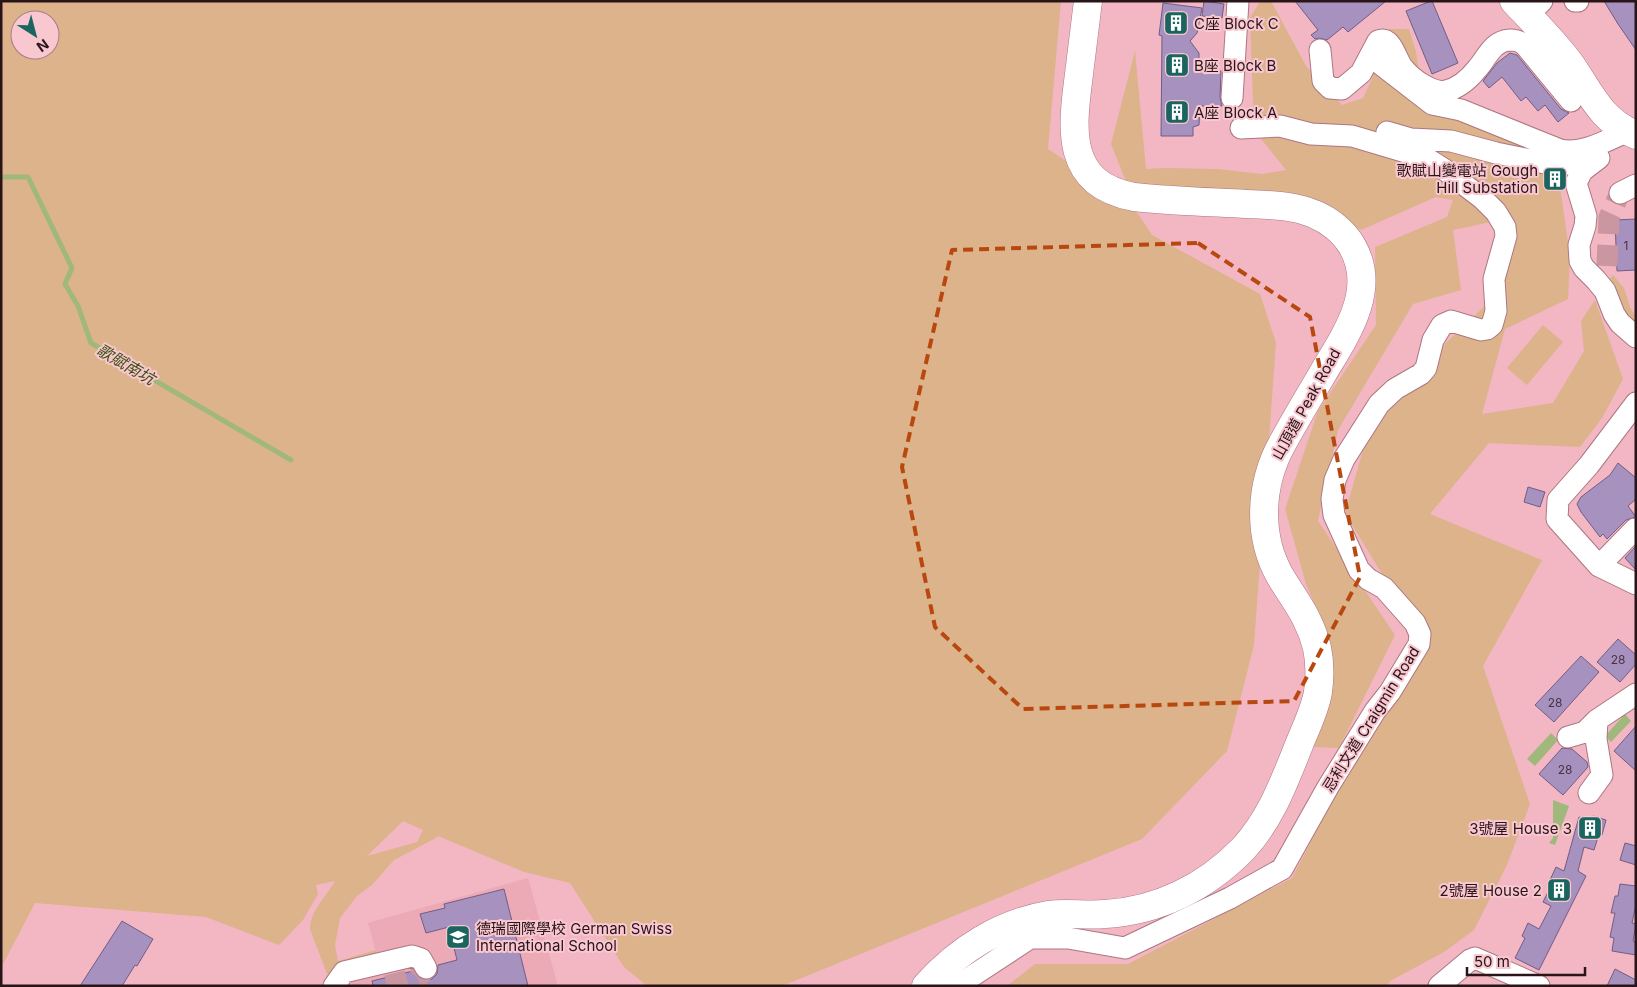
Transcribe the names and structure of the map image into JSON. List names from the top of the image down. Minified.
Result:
{"streets":{"main road":["山頂道 Peak Road"],"street":["忌利文道 Craigmin Road"]},"water":["歌賦南坑"],"places":{"building":["C座 Block C","B座 Block B","A座 Block A","歌賦山變電站 Gough Hill Substation","3號屋 House 3","2號屋 House 2"],"school or university":["德瑞國際學校 German Swiss International School"]},"house_numbers":["1","28","28","28"],"scale_bar":"50 m","north":"bottom right"}
